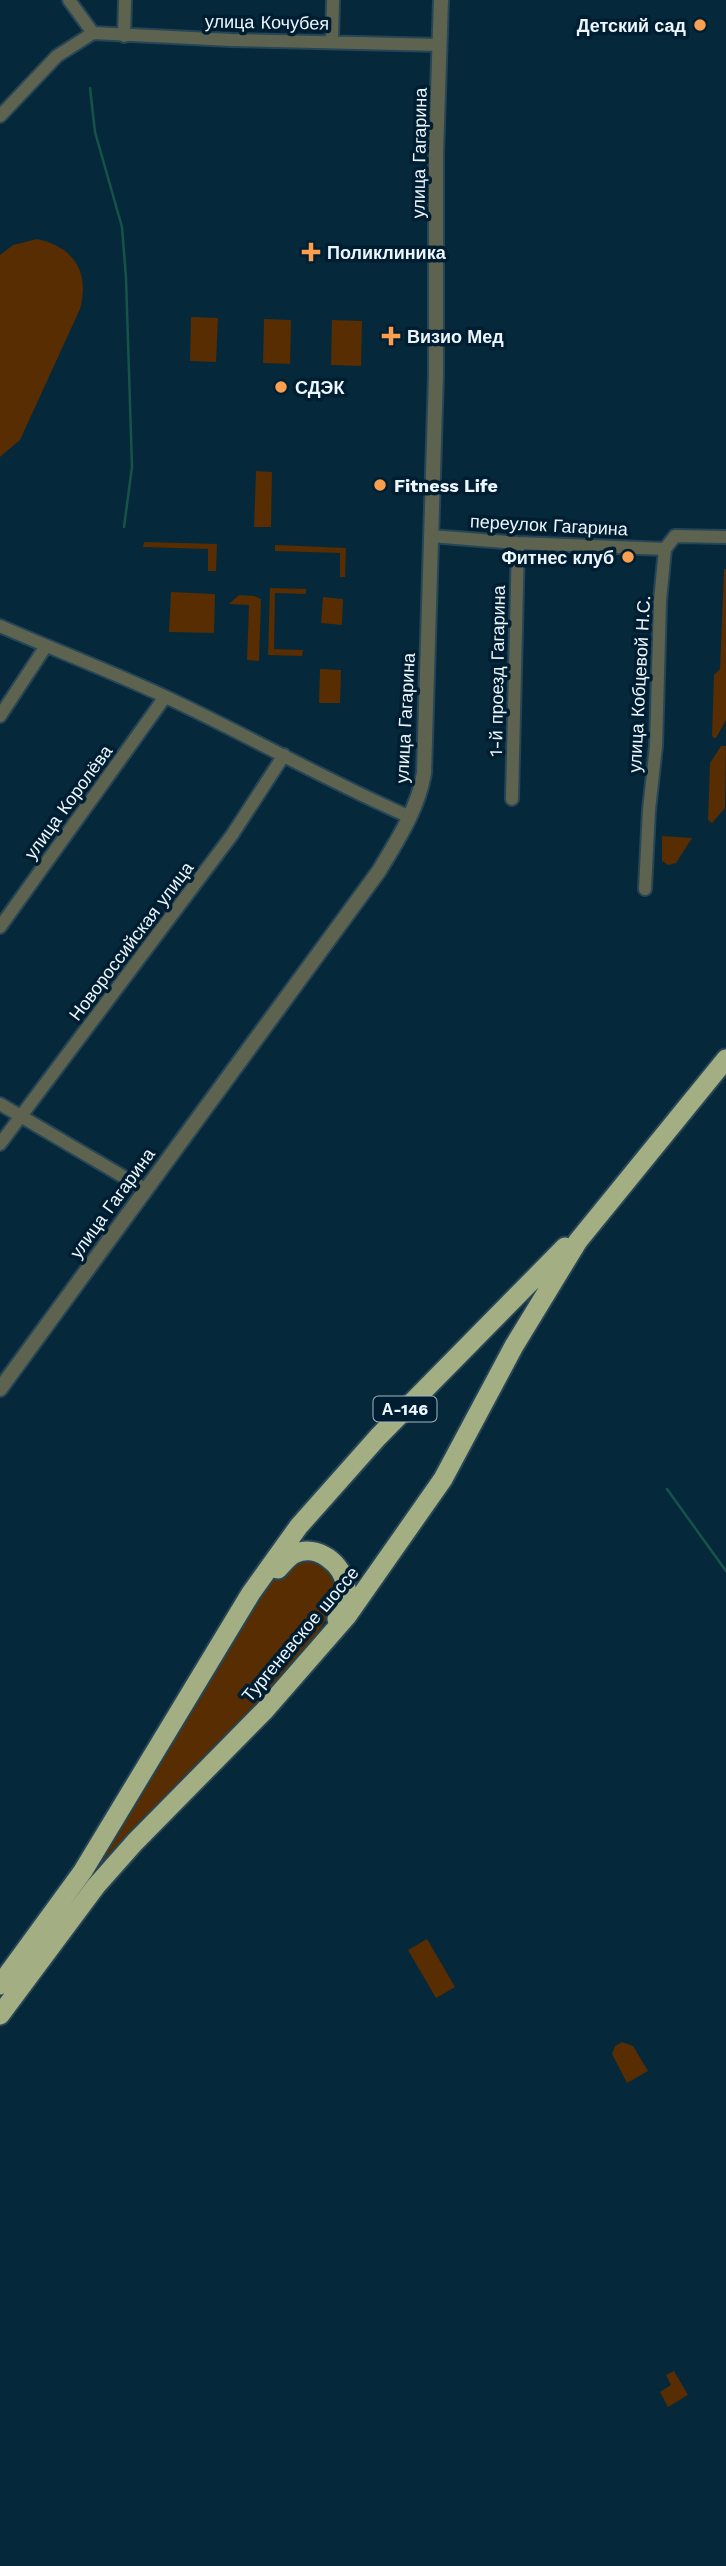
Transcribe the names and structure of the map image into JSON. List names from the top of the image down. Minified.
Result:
{"streets":{"highway":["А-146","Тургеневское шоссе"],"street":["улица Кочубея","улица Гагарина","переулок Гагарина","1-й проезд Гагарина","улица Кобцевой Н.С.","улица Королёва","Новороссийская улица"]},"crossings":[["улица Кочубея","улица Гагарина"],["улица Гагарина","переулок Гагарина"],["переулок Гагарина","1-й проезд Гагарина"],["переулок Гагарина","улица Кобцевой Н.С."],["А-146","Тургеневское шоссе"]],"places":{"other":["Детский сад","СДЭК","Fitness Life","Фитнес клуб"],"health":["Поликлиника","Визио Мед"]}}
